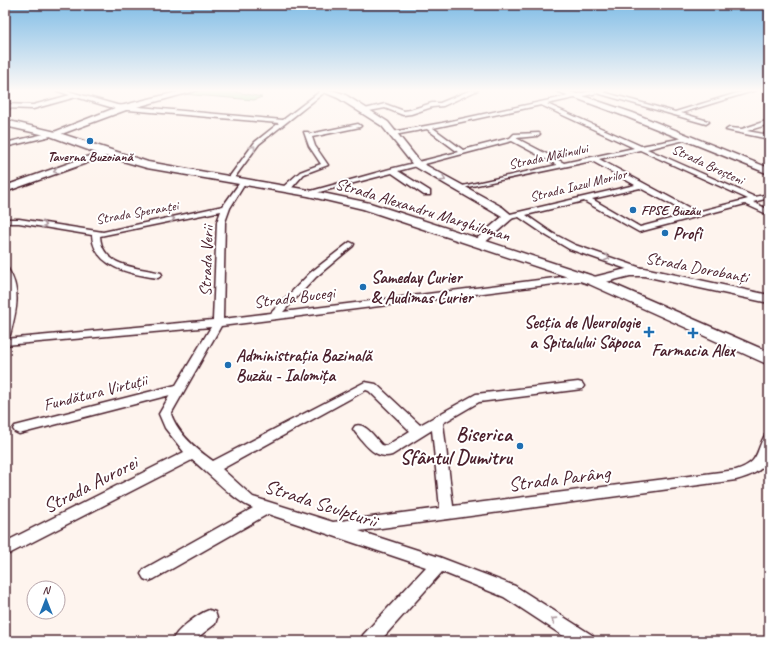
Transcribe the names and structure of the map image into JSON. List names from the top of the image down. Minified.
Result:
{"streets":{"main road":["Strada Alexandru Marghiloman","Strada Dorobanți"],"street":["Strada Mălinului","Strada Broșteni","Strada Iazul Morilor","Strada Speranței","Strada Verii","Strada Bucegi","Fundătura Virtuții","Strada Parâng","Strada Aurorei","Strada Sculpturii"]},"crossings":[["Strada Mălinului","Strada Broșteni"],["Strada Iazul Morilor","Strada Dorobanți"],["Strada Alexandru Marghiloman","Strada Verii"],["Strada Alexandru Marghiloman","Strada Dorobanți"],["Strada Alexandru Marghiloman","Strada Bucegi"],["Strada Speranței","Strada Verii"],["Strada Verii","Strada Bucegi"],["Strada Verii","Strada Sculpturii"],["Strada Dorobanți","Strada Bucegi"],["Strada Bucegi","Strada Sculpturii"],["Fundătura Virtuții","Strada Sculpturii"],["Strada Parâng","Strada Sculpturii"],["Strada Aurorei","Strada Sculpturii"]],"one_way":["Strada Speranței"],"places":{"other":["Taverna Buzoiană","FPSE Buzău","Profi","Sameday Curier & Audimas Curier","Administrația Bazinală Buzău - Ialomița","Biserica Sfântul Dumitru"],"health":["Secția de Neurologie a Spitalului Săpoca","Farmacia Alex"]},"north":"top"}
